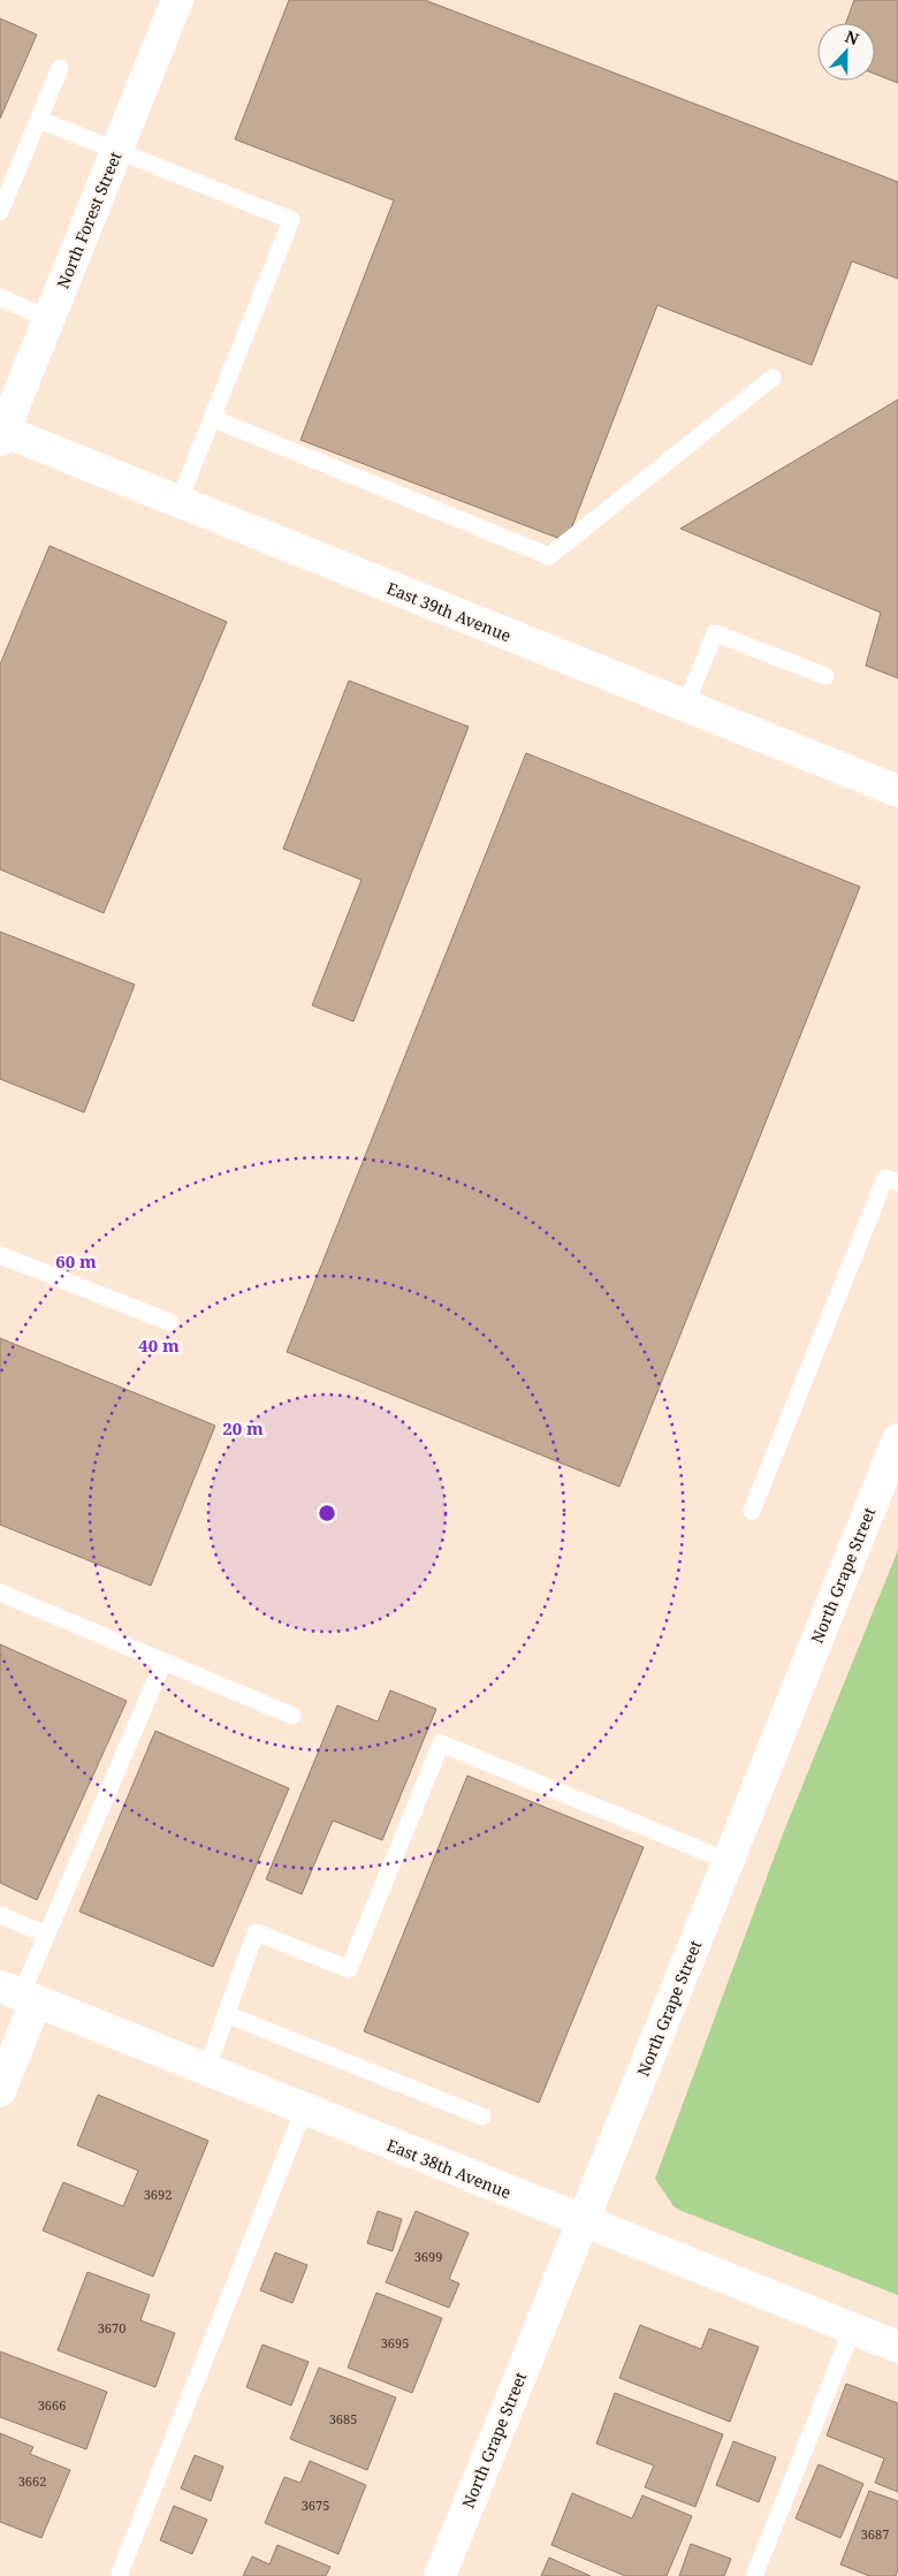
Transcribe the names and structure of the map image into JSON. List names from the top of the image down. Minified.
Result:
{"streets":{"street":["North Forest Street","East 39th Avenue","North Grape Street","East 38th Avenue"]},"crossings":[["North Forest Street","East 39th Avenue"],["North Grape Street","East 38th Avenue"]],"house_numbers":["3692","3699","3670","3695","3666","3685","3662","3675","3687"],"north":"top","rings":["60 m","40 m","20 m"]}
